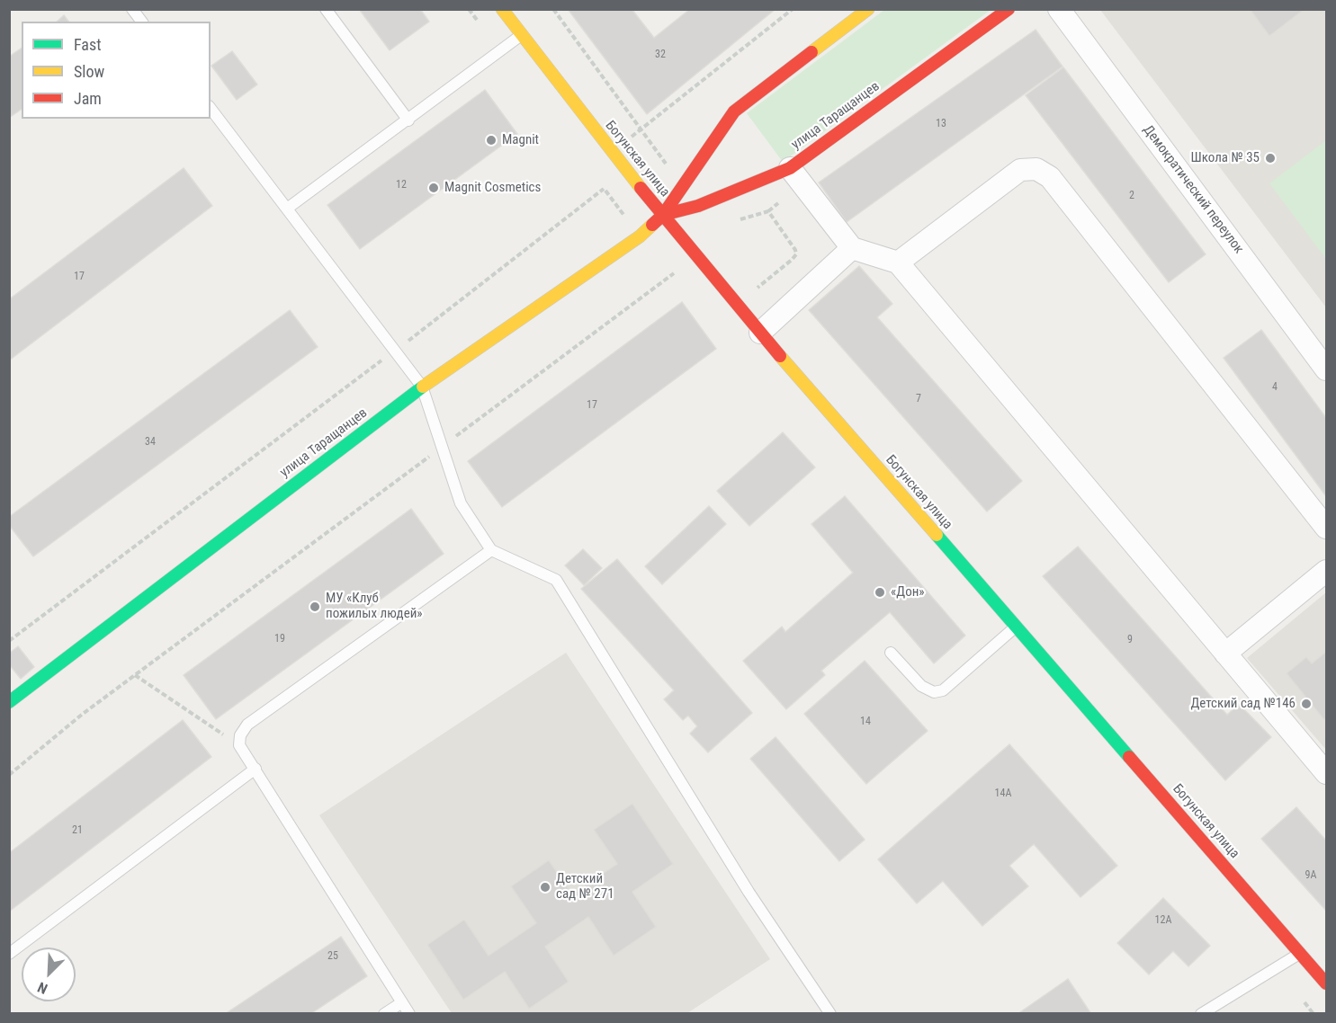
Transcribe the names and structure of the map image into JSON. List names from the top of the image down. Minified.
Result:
{"streets":{"street":["улица Таращанцев","Богунская улица","Демократический переулок"]},"crossings":[["улица Таращанцев","Богунская улица"]],"places":["Magnit","Школа № 35","Magnit Cosmetics","«Дон»","МУ «Клуб пожилых людей»","Детский сад №146","Детский сад № 271"],"house_numbers":["32","13","12","2","17","4","7","17","34","19","9","14","14А","21","9А","12А","25"],"legend":["Fast","Slow","Jam"],"north":"bottom left"}
